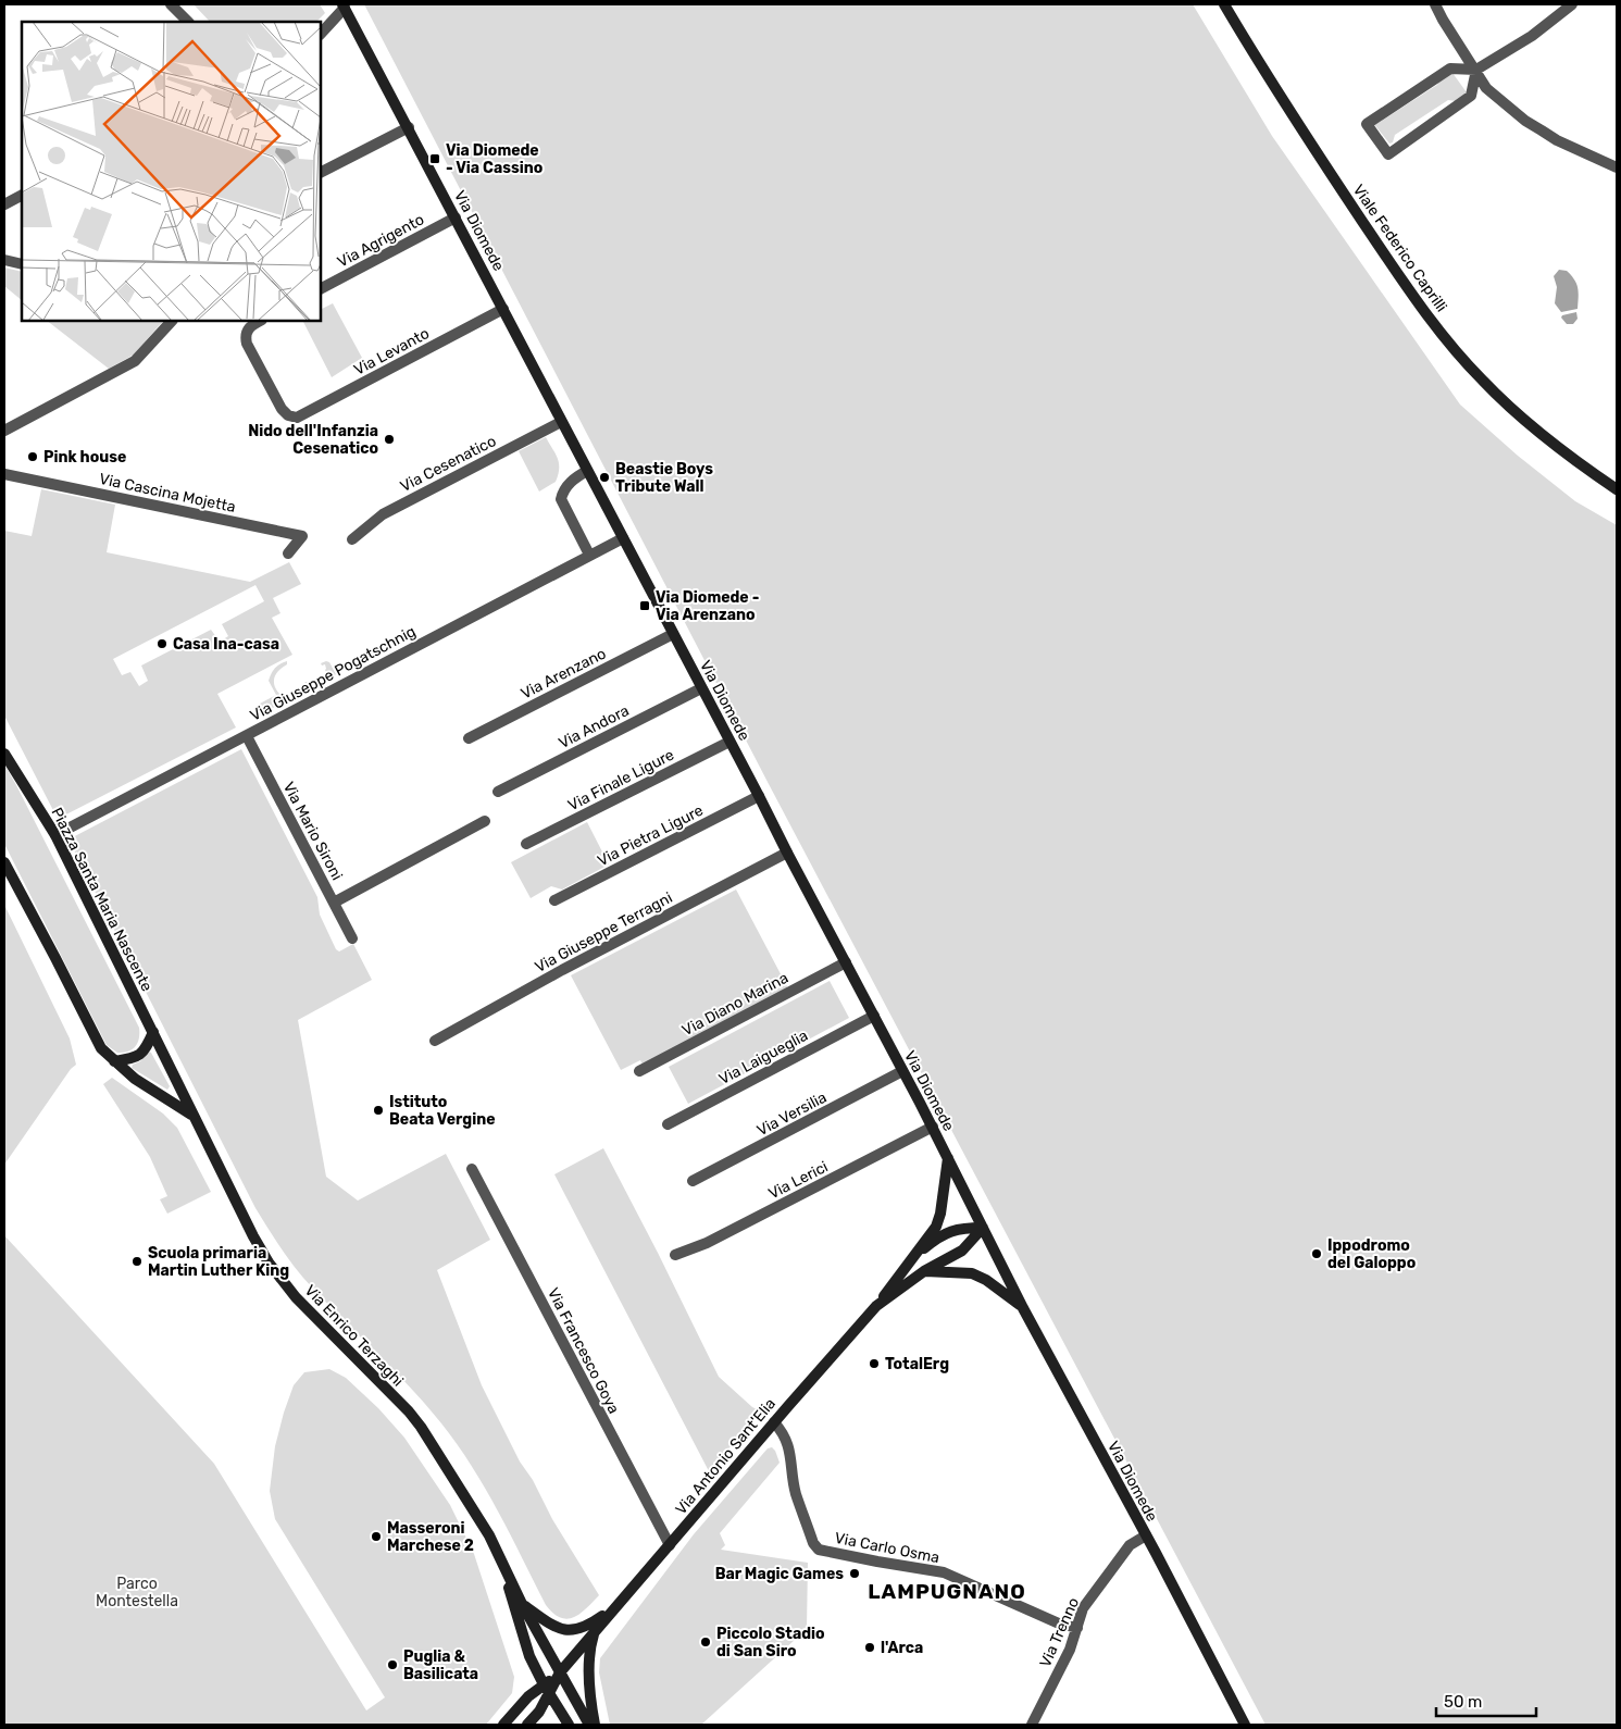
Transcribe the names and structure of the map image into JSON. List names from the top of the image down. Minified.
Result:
{"streets":{"street":["Via Diomede","Via Agrigento","Viale Federico Caprilli","Via Levanto","Via Cesenatico","Via Cascina Mojetta","Via Giuseppe Pogatschnig","Via Arenzano","Via Andora","Via Finale Ligure","Via Mario Sironi","Via Pietra Ligure","Piazza Santa Maria Nascente","Via Giuseppe Terragni","Via Diano Marina","Via Laigueglia","Via Versilia","Via Lerici","Via Enrico Terzaghi","Via Francesco Goya","Via Antonio Sant'Elia","Via Carlo Osma","Via Trenno"]},"crossings":[["Via Diomede","Via Agrigento"],["Via Diomede","Via Levanto"],["Via Diomede","Via Cesenatico"],["Via Diomede","Via Giuseppe Pogatschnig"],["Via Diomede","Via Arenzano"],["Via Diomede","Via Andora"],["Via Diomede","Via Finale Ligure"],["Via Diomede","Via Pietra Ligure"],["Via Diomede","Via Giuseppe Terragni"],["Via Diomede","Via Diano Marina"],["Via Diomede","Via Laigueglia"],["Via Diomede","Via Versilia"],["Via Diomede","Via Lerici"],["Via Diomede","Via Antonio Sant'Elia"],["Via Diomede","Via Trenno"],["Via Giuseppe Pogatschnig","Via Mario Sironi"],["Via Giuseppe Pogatschnig","Piazza Santa Maria Nascente"],["Piazza Santa Maria Nascente","Via Enrico Terzaghi"],["Via Enrico Terzaghi","Via Antonio Sant'Elia"],["Via Francesco Goya","Via Antonio Sant'Elia"],["Via Antonio Sant'Elia","Via Carlo Osma"],["Via Carlo Osma","Via Trenno"]],"districts":["LAMPUGNANO"],"parks":["Parco Montestella"],"places":{"transit":["Via Diomede - Via Cassino","Via Diomede - Via Arenzano"],"other":["Nido dell'Infanzia Cesenatico","Pink house","Beastie Boys Tribute Wall","Casa Ina-casa","Istituto Beata Vergine","Ippodromo del Galoppo","Scuola primaria Martin Luther King","TotalErg","Masseroni Marchese 2","Bar Magic Games","Piccolo Stadio di San Siro","l'Arca","Puglia & Basilicata"]},"scale_bar":"50 m"}
